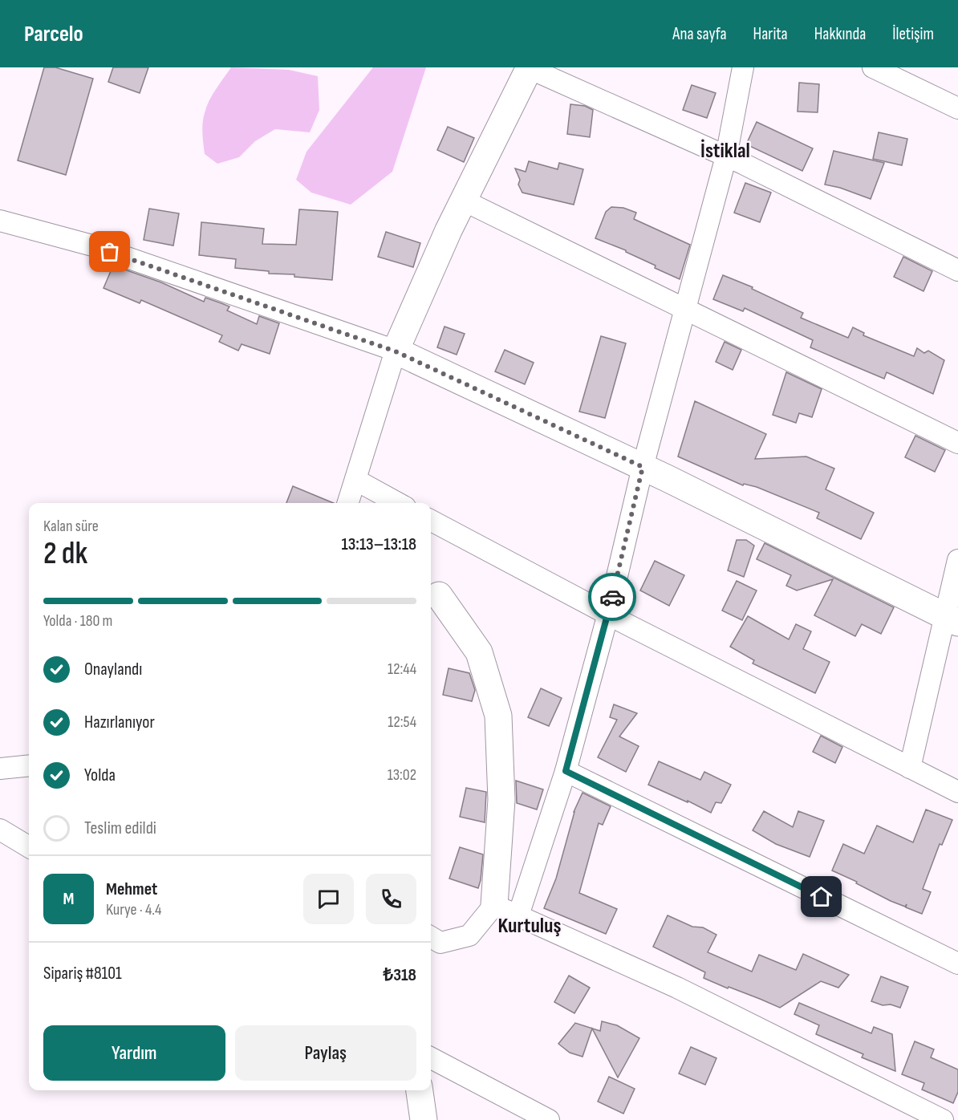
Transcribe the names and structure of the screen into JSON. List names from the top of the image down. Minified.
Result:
{"districts":["İstiklal","Kurtuluş"],"page":{"header":"Parcelo","nav":["Ana sayfa","Harita","Hakkında","İletişim"],"heading":["2 dk","Kalan süre","13:13–13:18"],"panel":["Mehmet","Kurye · 4.4","Sipariş #8101","₺318"],"bar":"Yolda · 180 m","list":[["Onaylandı","12:44"],["Hazırlanıyor","12:54"],["Yolda","13:02"],"Teslim edildi"],"round":"M","buttons":["Yardım","Paylaş"]}}
